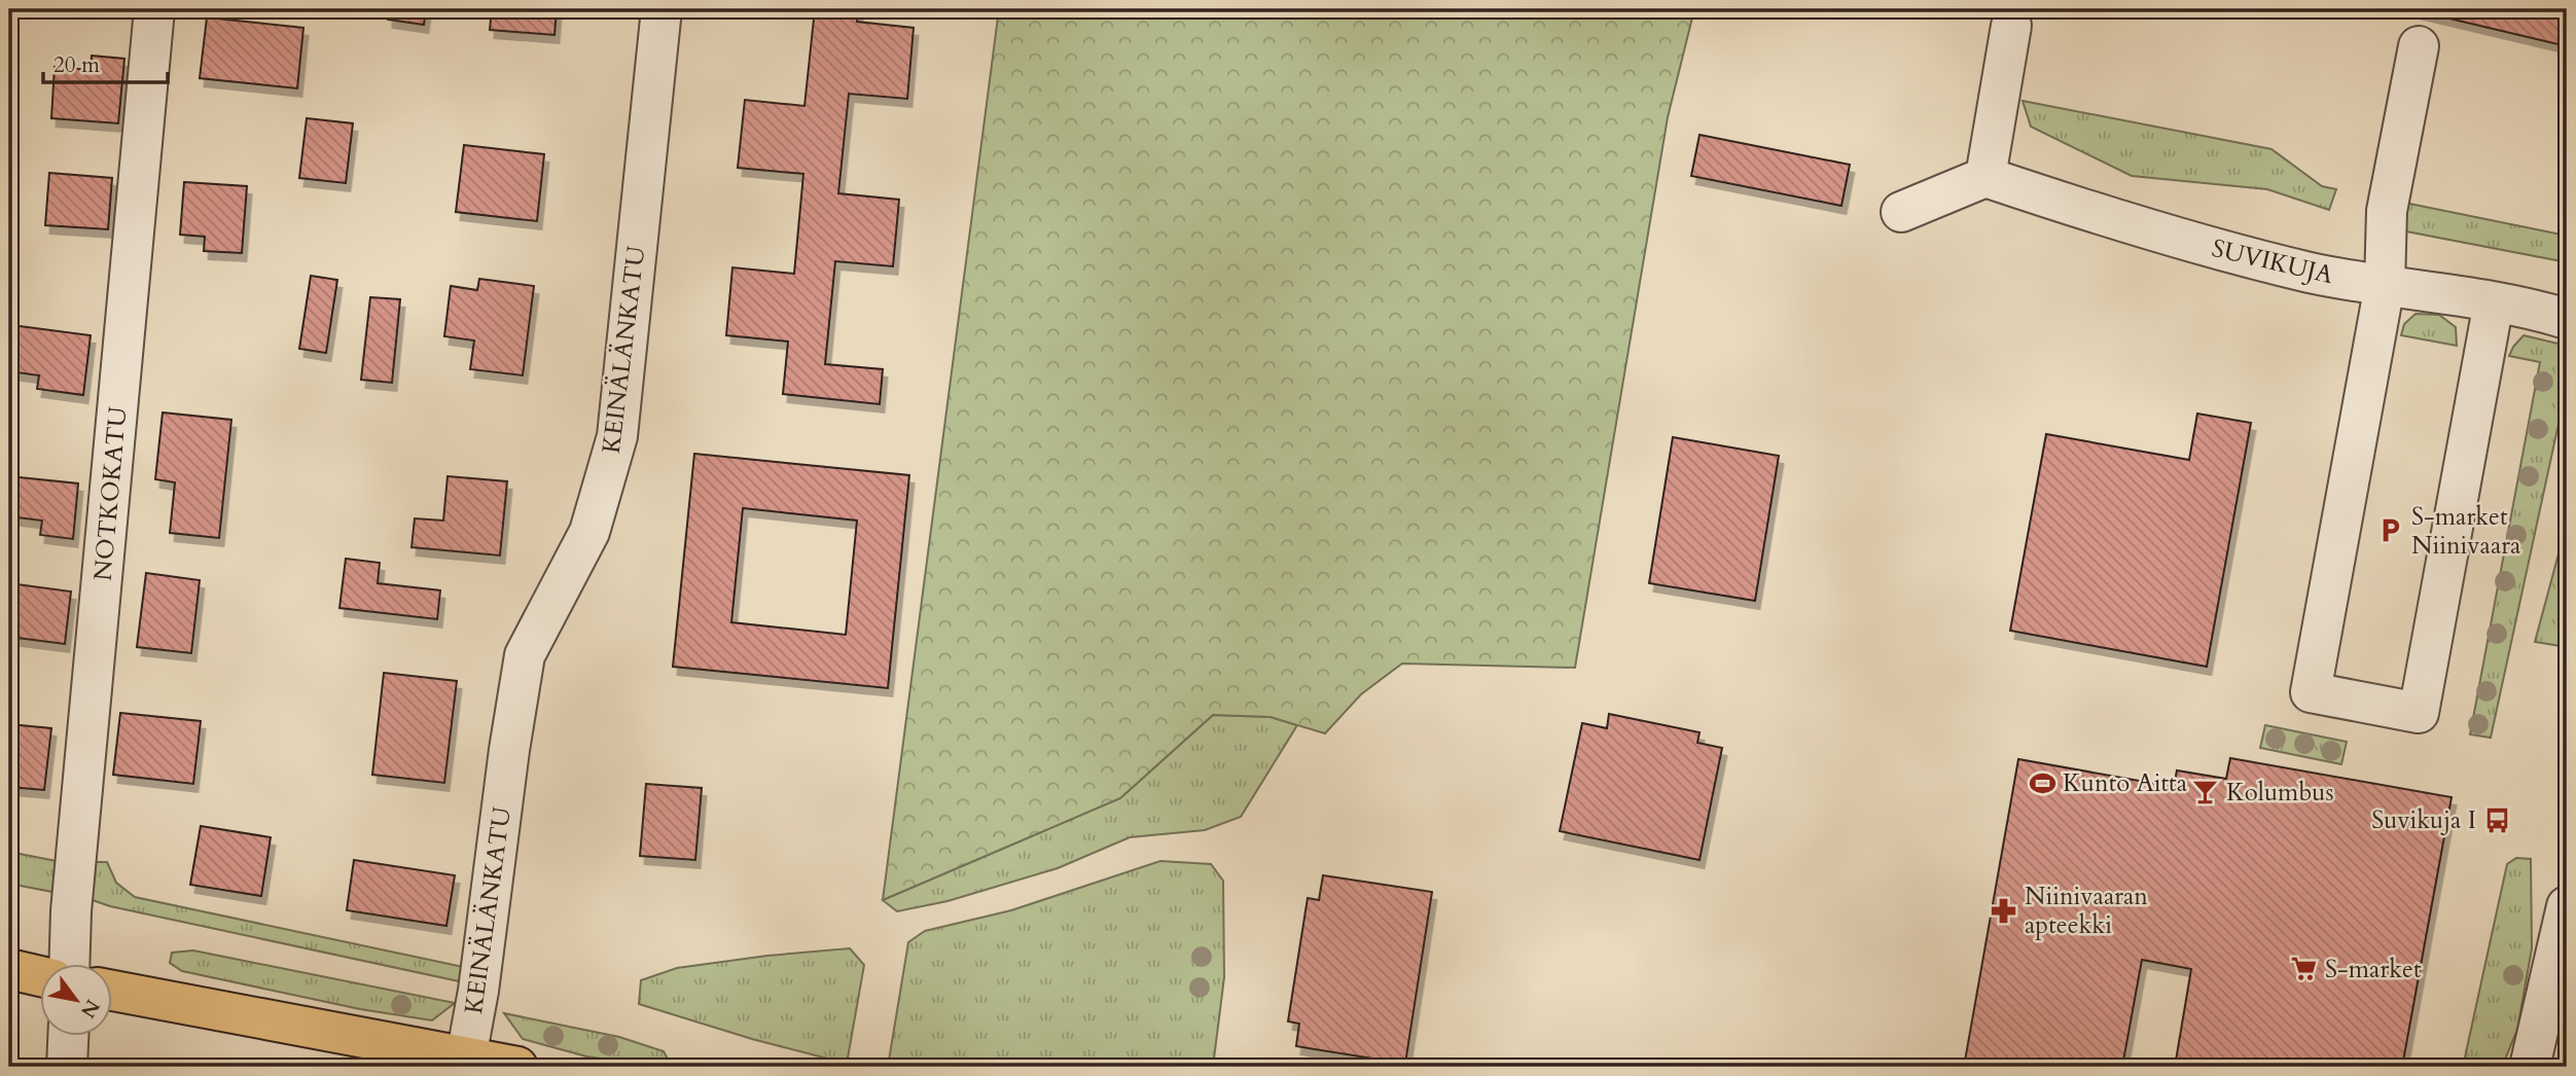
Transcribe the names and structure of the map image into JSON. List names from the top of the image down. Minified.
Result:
{"streets":{"street":["SUVIKUJA","KEINÄLÄNKATU","NOTKOKATU"]},"places":{"parking":["S-market Niinivaara"],"sports":["Kunto Aitta"],"bar":["Kolumbus"],"bus stop":["Suvikuja I"],"pharmacy":["Niinivaaran apteekki"],"supermarket":["S-market"]},"scale_bar":"20 m","north":"bottom right"}
